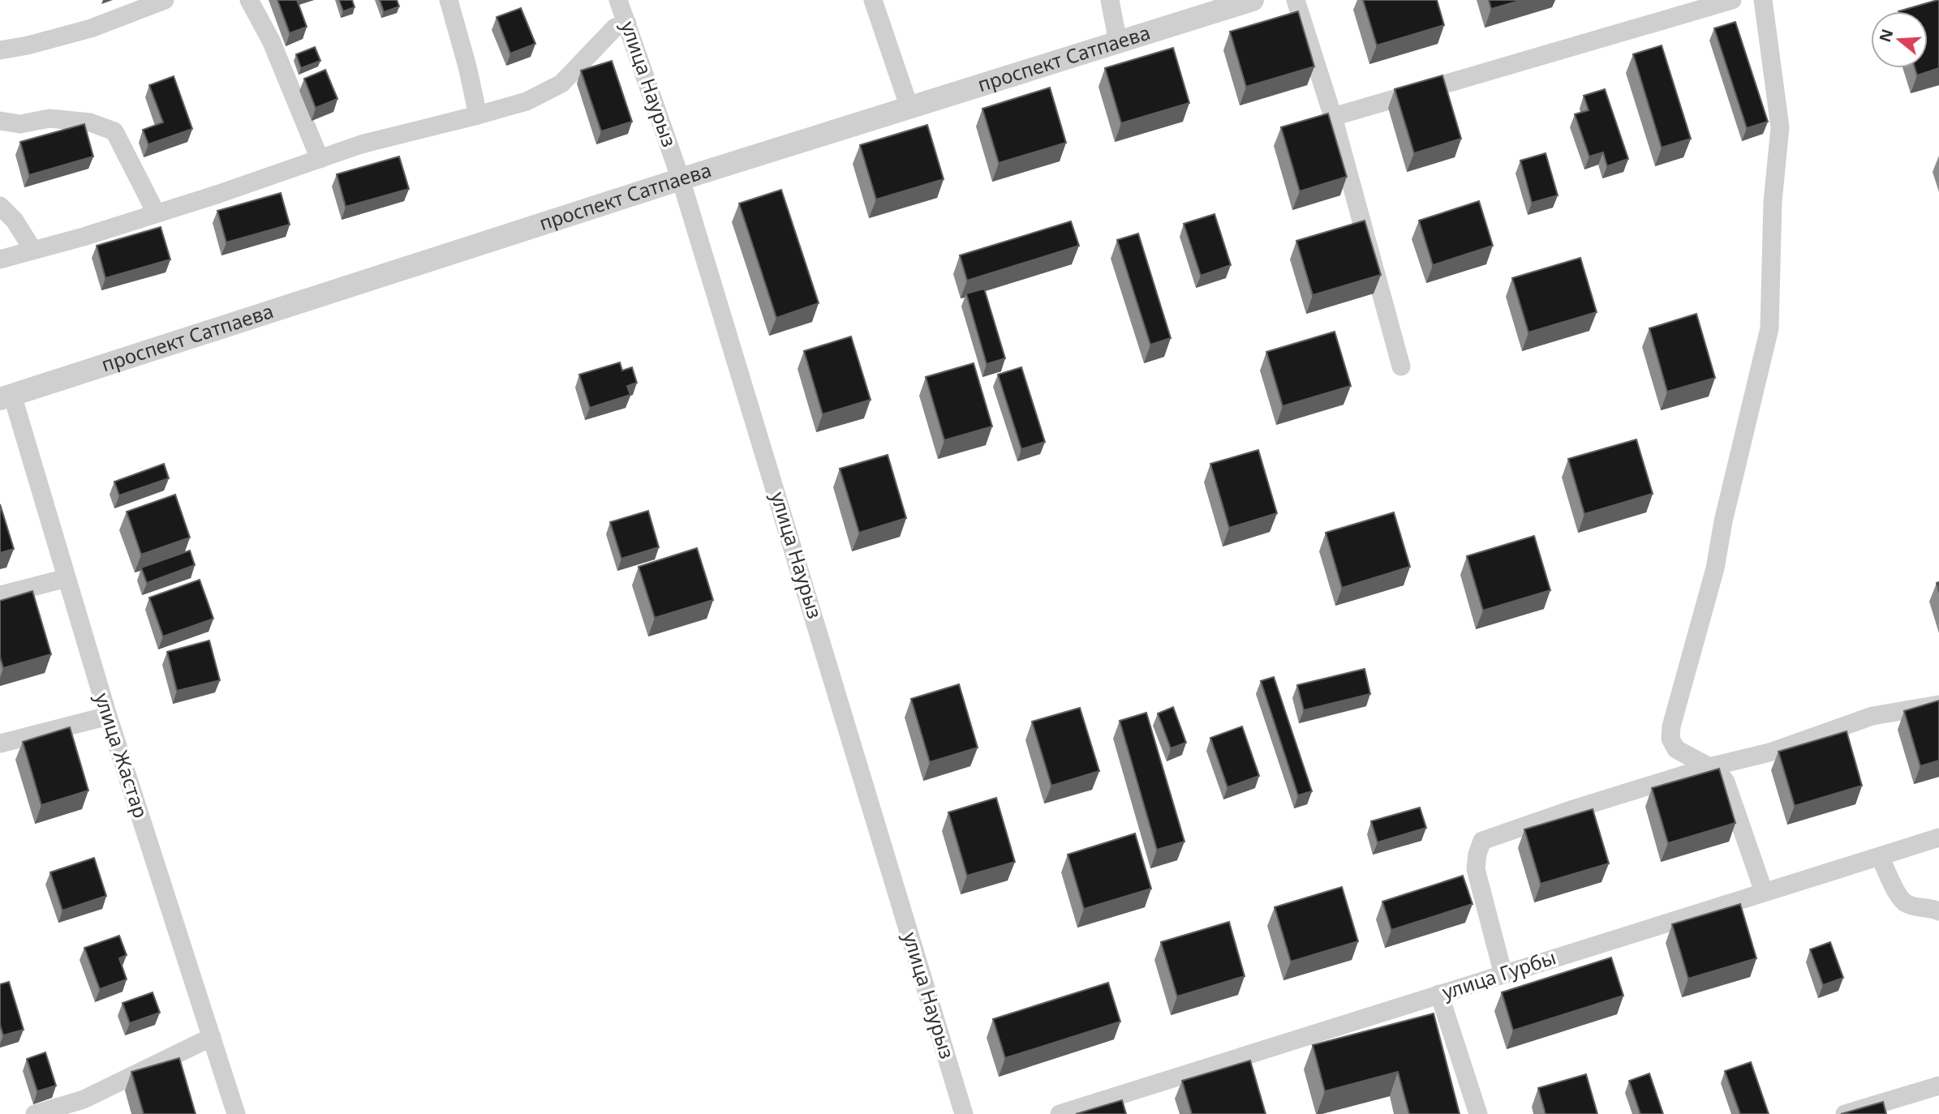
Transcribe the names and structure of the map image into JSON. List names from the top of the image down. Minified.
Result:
{"streets":{"street":["проспект Сатпаева","улица Наурыз","улица Жастар","улица Гурбы"]},"crossings":[["проспект Сатпаева","улица Наурыз"],["проспект Сатпаева","улица Жастар"]],"north":"left"}
